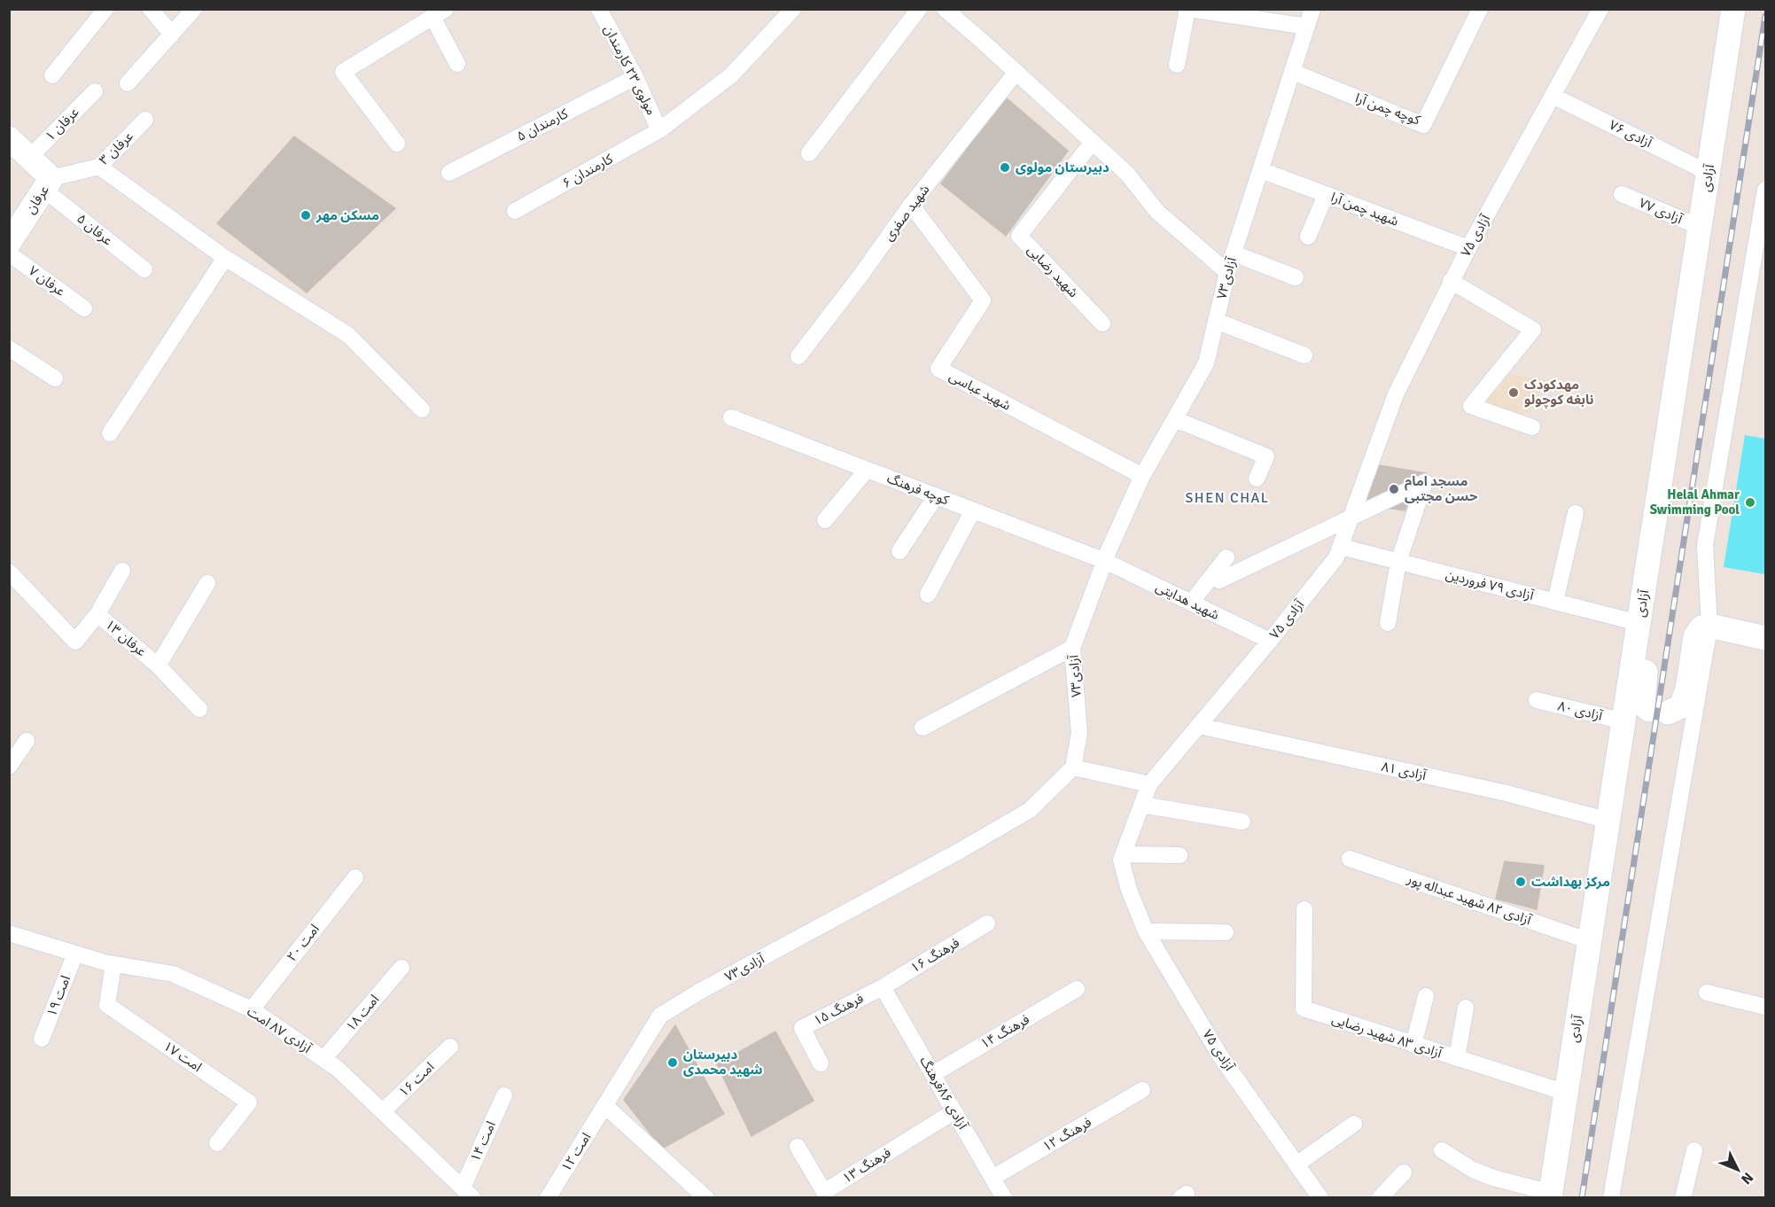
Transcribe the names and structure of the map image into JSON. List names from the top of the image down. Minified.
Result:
{"streets":{"street":["مولوی ۲۳ کارمندان","کوچه چمن آرا","عرفان ۱","کارمندان ۵","آزادی ۷۶","عرفان ۳","کارمندان ۶","آزادی","عرفان","شهید چمن آرا","آزادی ۷۷","شهید صفری","عرفان ۵","آزادی ۷۵","شهید رضایی","آزادی۷۳","عرفان ۷","شهید عباسی","کوچه فرهنگ","آزادی ۷۹ فروردین","شهید هدایتی","عرفان ۱۳","آزادی ۸۰","آزادی ۸۱","آزادی ۸۲ شهید عبداله پور","امت ۲۰","فرهنگ ۱۶","امت ۱۹","فرهنگ ۱۵","امت ۱۸","آزادی ۸۷ امت","فرهنگ ۱۴","آزادی ۸۳ شهید رضایی","امت ۱۷","امت ۱۶","آزادی ۸۶فرهنگ","فرهنگ ۱۲","امت ۱۴","امت ۱۲","فرهنگ ۱۳"]},"crossings":[["مولوی ۲۳ کارمندان","کارمندان ۵"],["مولوی ۲۳ کارمندان","کارمندان ۶"],["کوچه چمن آرا","آزادی۷۳"],["عرفان ۱","عرفان"],["آزادی ۷۶","آزادی"],["آزادی ۷۶","آزادی ۷۵"],["عرفان ۳","عرفان"],["عرفان ۳","عرفان ۵"],["آزادی","آزادی ۷۷"],["آزادی","آزادی ۷۹ فروردین"],["آزادی","آزادی ۸۰"],["آزادی","آزادی ۸۱"],["آزادی","آزادی ۸۲ شهید عبداله پور"],["آزادی","آزادی ۸۳ شهید رضایی"],["عرفان","عرفان ۵"],["شهید چمن آرا","آزادی ۷۵"],["شهید چمن آرا","آزادی۷۳"],["شهید صفری","شهید عباسی"],["آزادی ۷۵","آزادی ۷۹ فروردین"],["آزادی ۷۵","شهید هدایتی"],["آزادی ۷۵","آزادی ۸۱"],["آزادی۷۳","شهید عباسی"],["آزادی۷۳","کوچه فرهنگ"],["آزادی۷۳","شهید هدایتی"],["آزادی۷۳","امت ۱۲"],["کوچه فرهنگ","شهید هدایتی"],["امت ۲۰","آزادی ۸۷ امت"],["فرهنگ ۱۶","فرهنگ ۱۵"],["فرهنگ ۱۶","آزادی ۸۶فرهنگ"],["امت ۱۹","آزادی ۸۷ امت"],["فرهنگ ۱۵","آزادی ۸۶فرهنگ"],["امت ۱۸","آزادی ۸۷ امت"],["آزادی ۸۷ امت","امت ۱۷"],["آزادی ۸۷ امت","امت ۱۶"],["آزادی ۸۷ امت","امت ۱۴"],["فرهنگ ۱۴","آزادی ۸۶فرهنگ"],["آزادی ۸۶فرهنگ","فرهنگ ۱۲"],["آزادی ۸۶فرهنگ","فرهنگ ۱۳"]],"districts":["SHEN CHAL"],"places":["دبیرستان مولوی","مسکن مهر","مهدکودک نابغه کوچولو","مسجد امام حسن مجتبی","Helal Ahmar Swimming Pool","مرکز بهداشت","دبیرستان شهید محمدی"],"north":"bottom right"}
